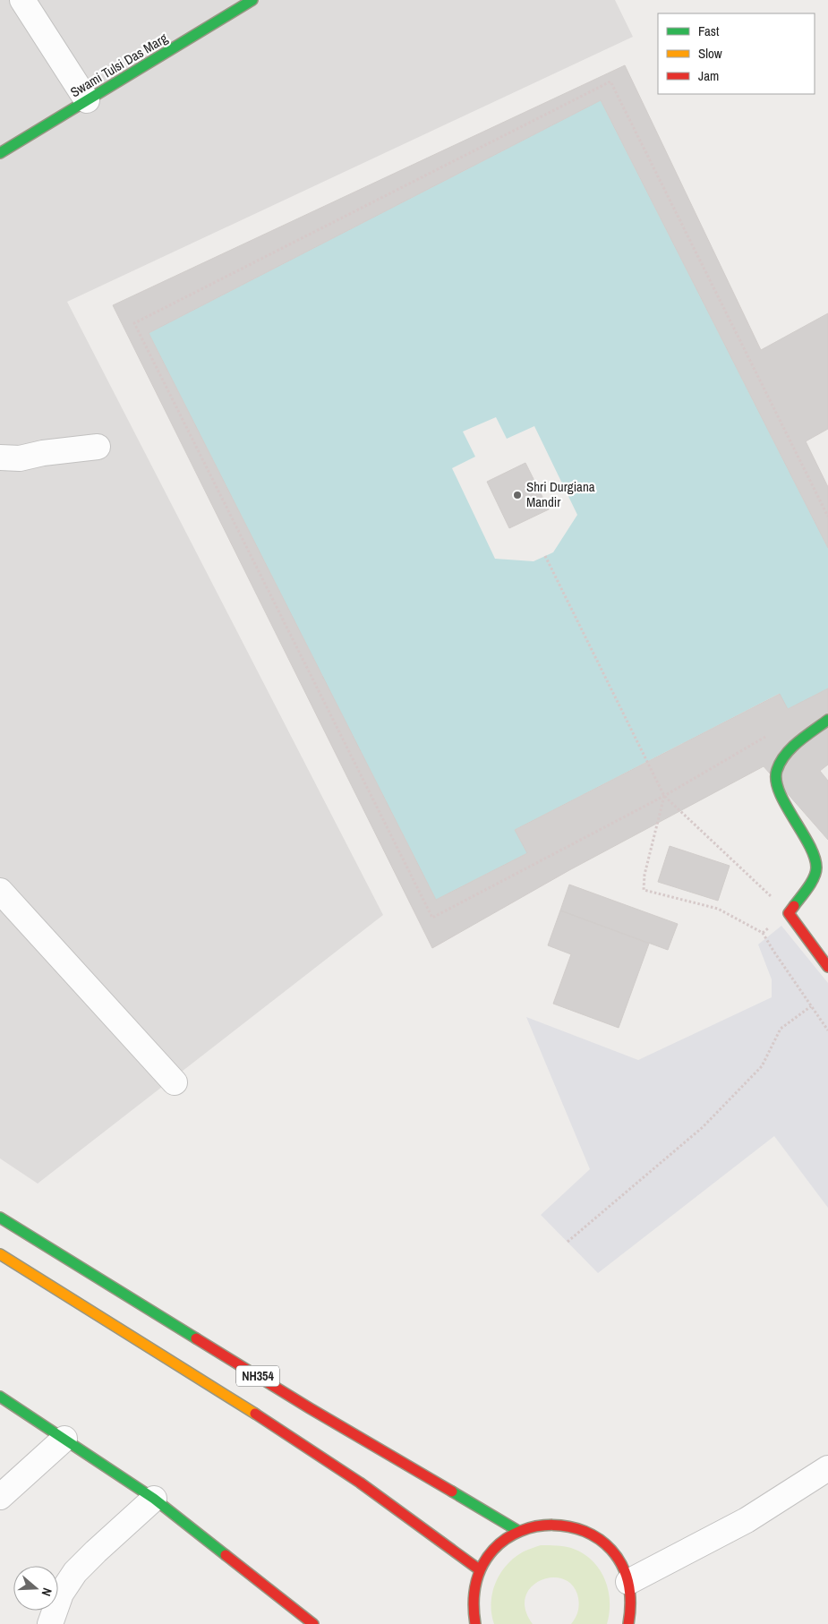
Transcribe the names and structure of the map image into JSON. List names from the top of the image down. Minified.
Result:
{"streets":{"main road":["Swami Tulsi Das Marg","NH354"]},"places":["Shri Durgiana Mandir"],"legend":["Fast","Slow","Jam"],"north":"right"}
